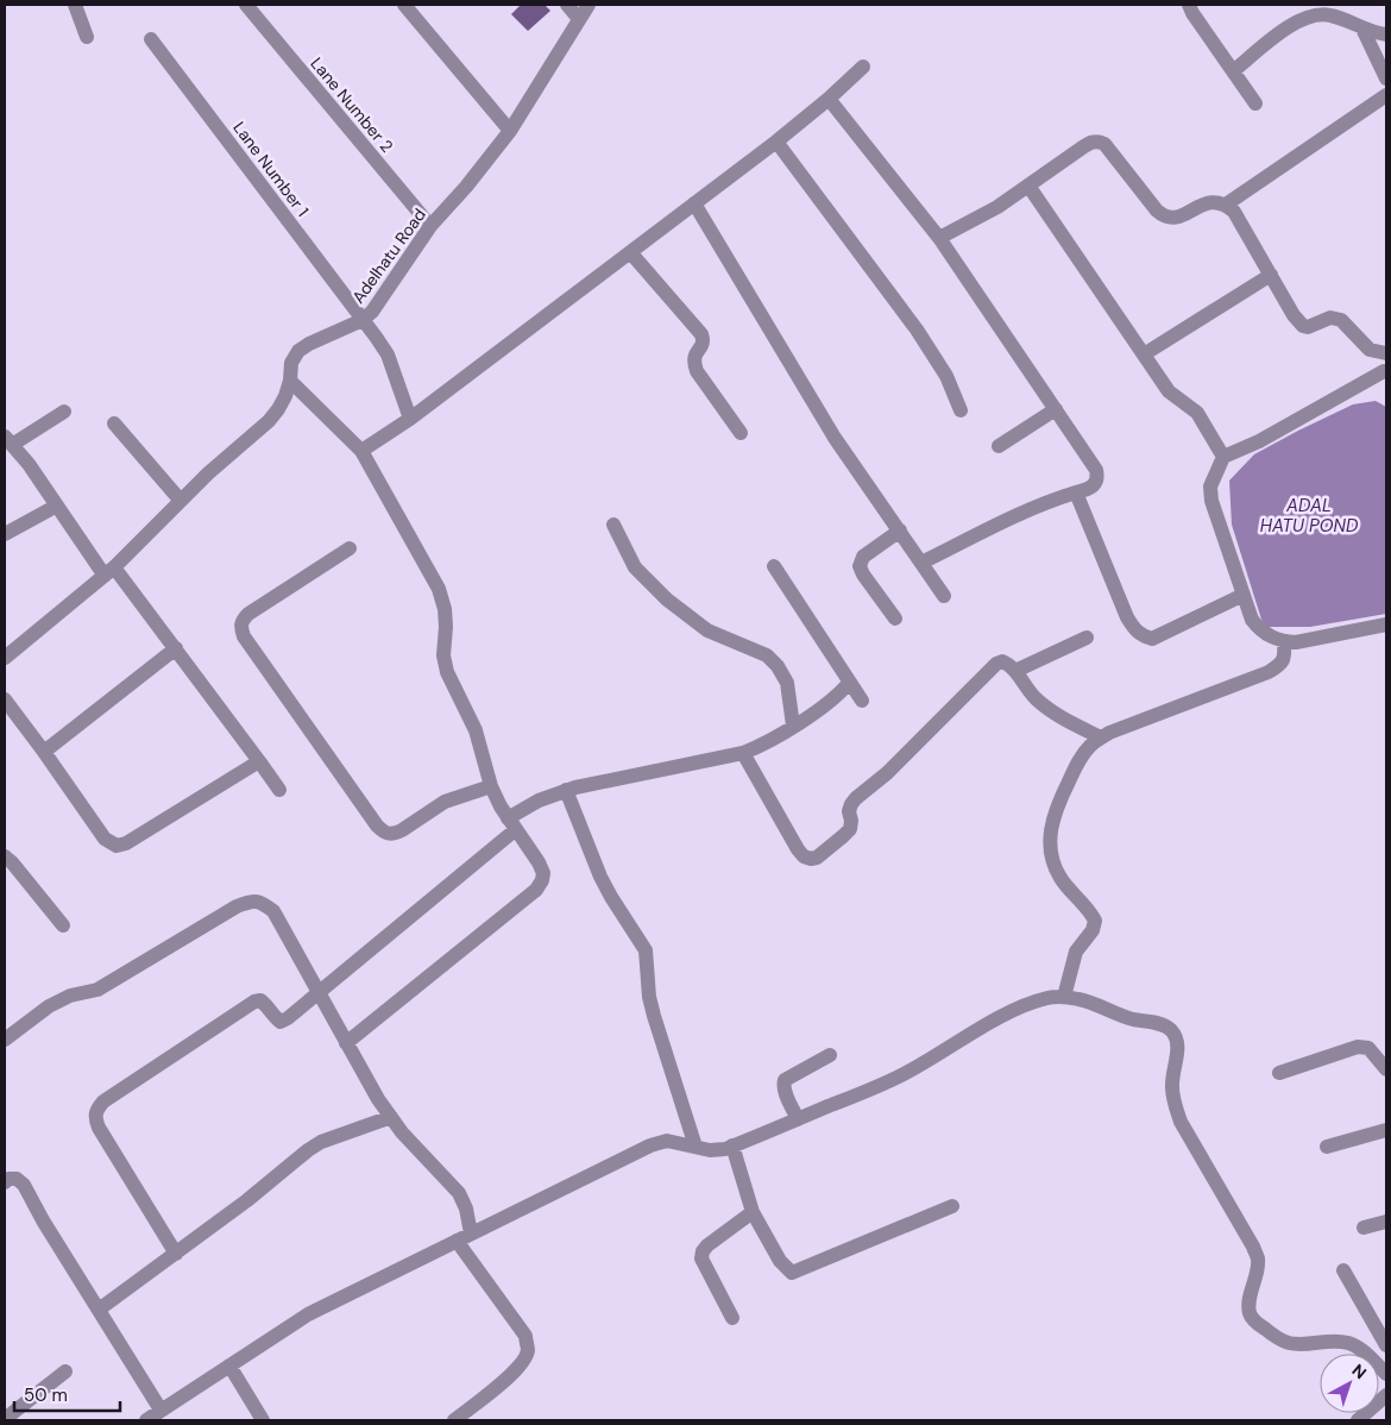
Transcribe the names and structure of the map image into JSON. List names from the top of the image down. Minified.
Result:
{"streets":{"street":["Lane Number 2","Lane Number 1","Adelhatu Road"]},"crossings":[["Lane Number 2","Adelhatu Road"],["Lane Number 1","Adelhatu Road"]],"water":["ADAL HATU POND"],"scale_bar":"50 m","north":"top right"}
